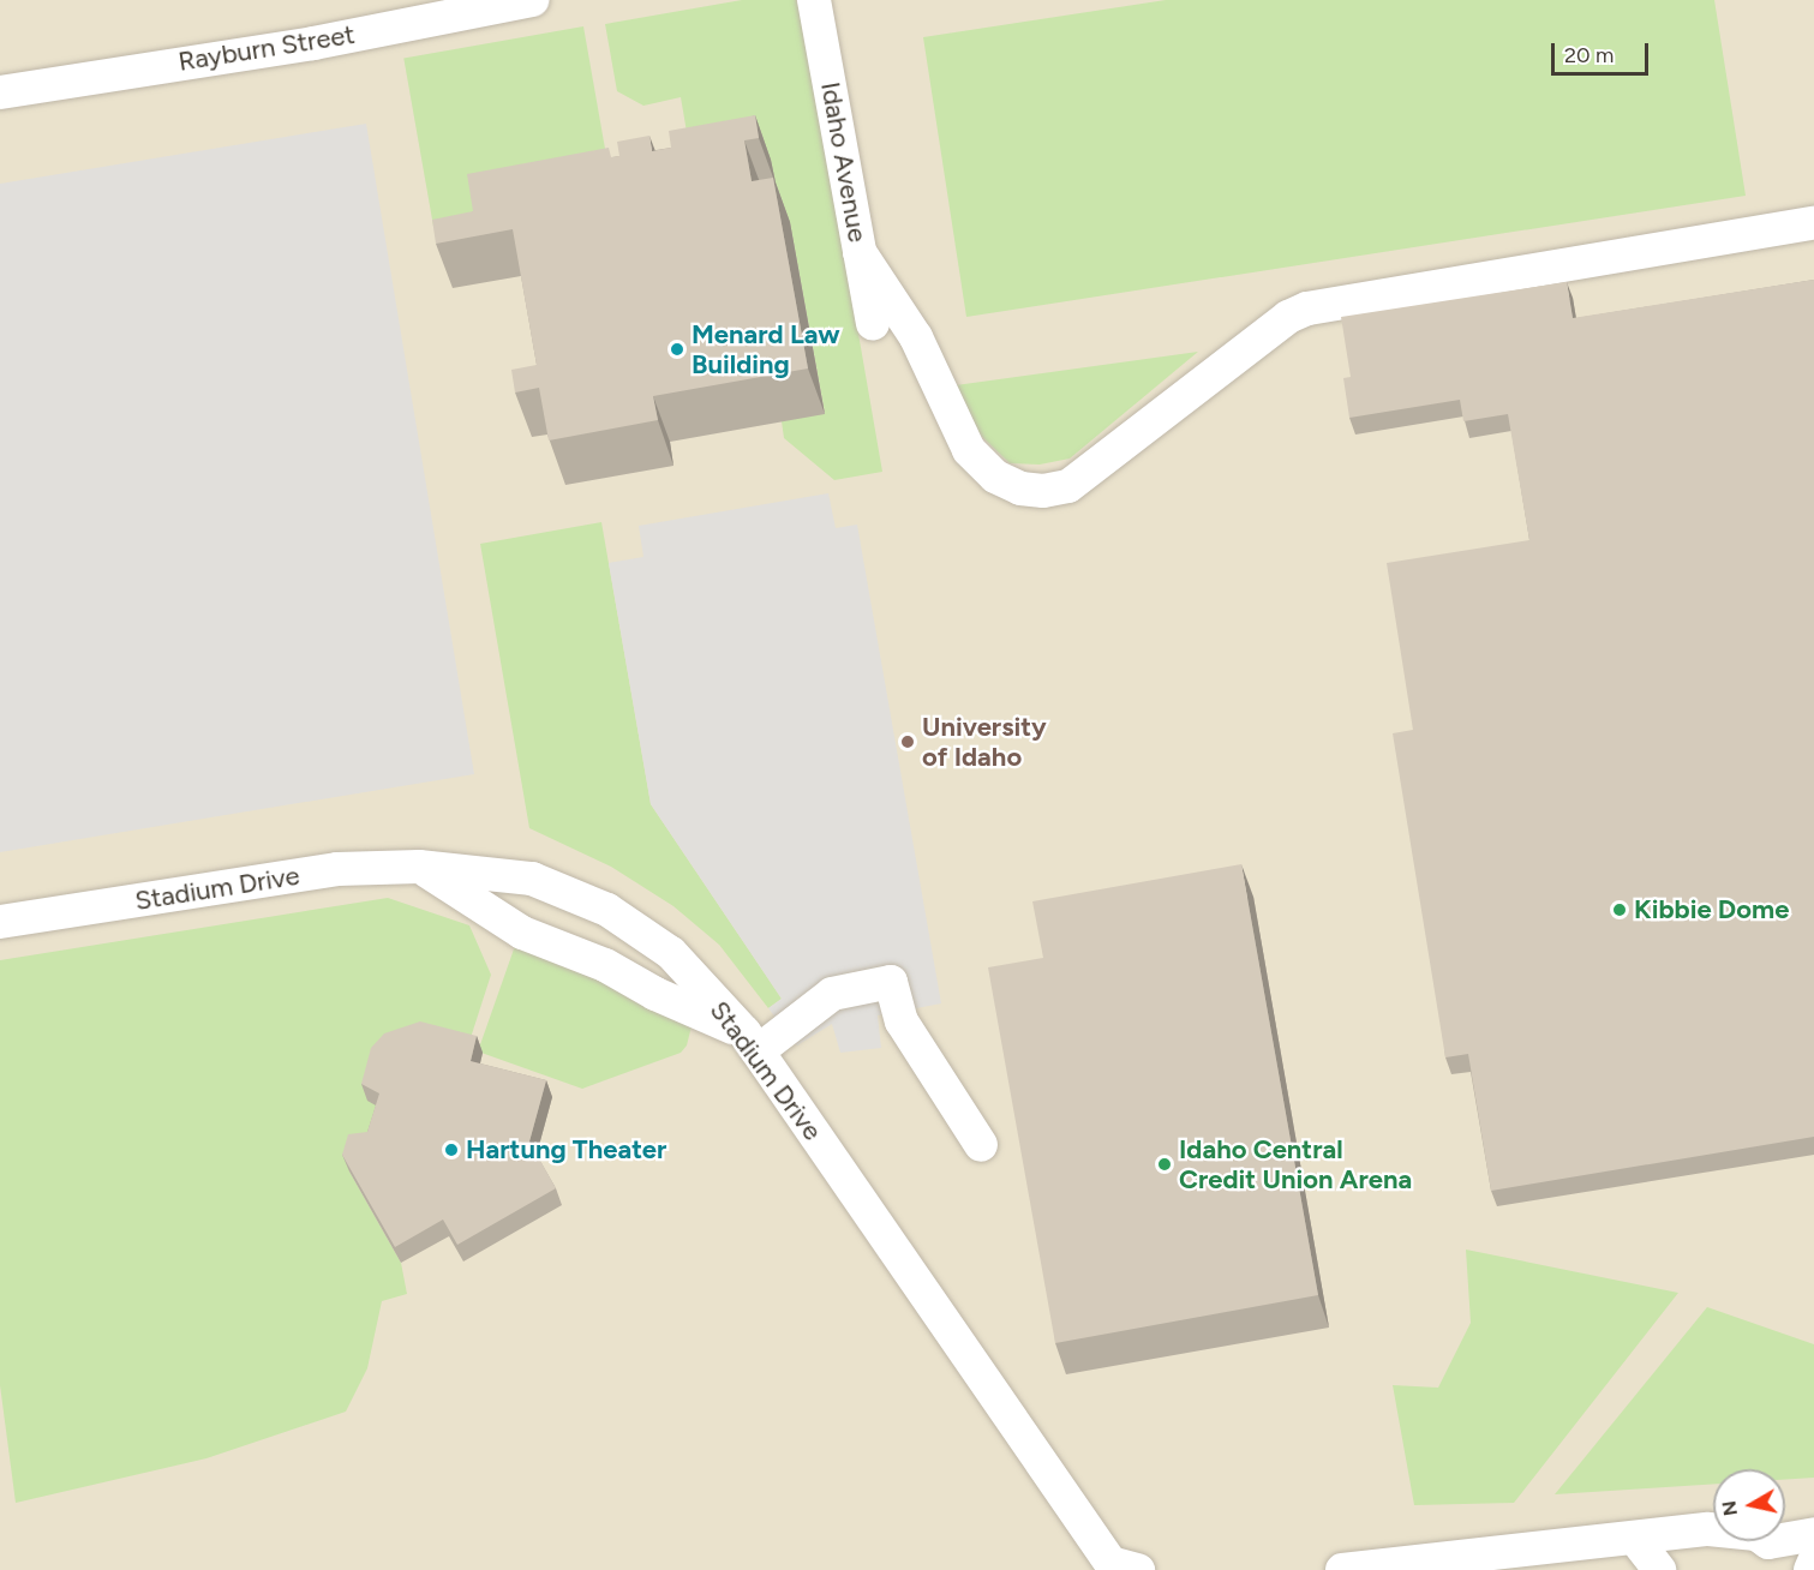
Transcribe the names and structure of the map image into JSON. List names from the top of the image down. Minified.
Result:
{"streets":{"street":["Rayburn Street","Idaho Avenue","Stadium Drive"]},"places":["Menard Law Building","University of Idaho","Kibbie Dome","Hartung Theater","Idaho Central Credit Union Arena"],"scale_bar":"20 m","north":"left"}
